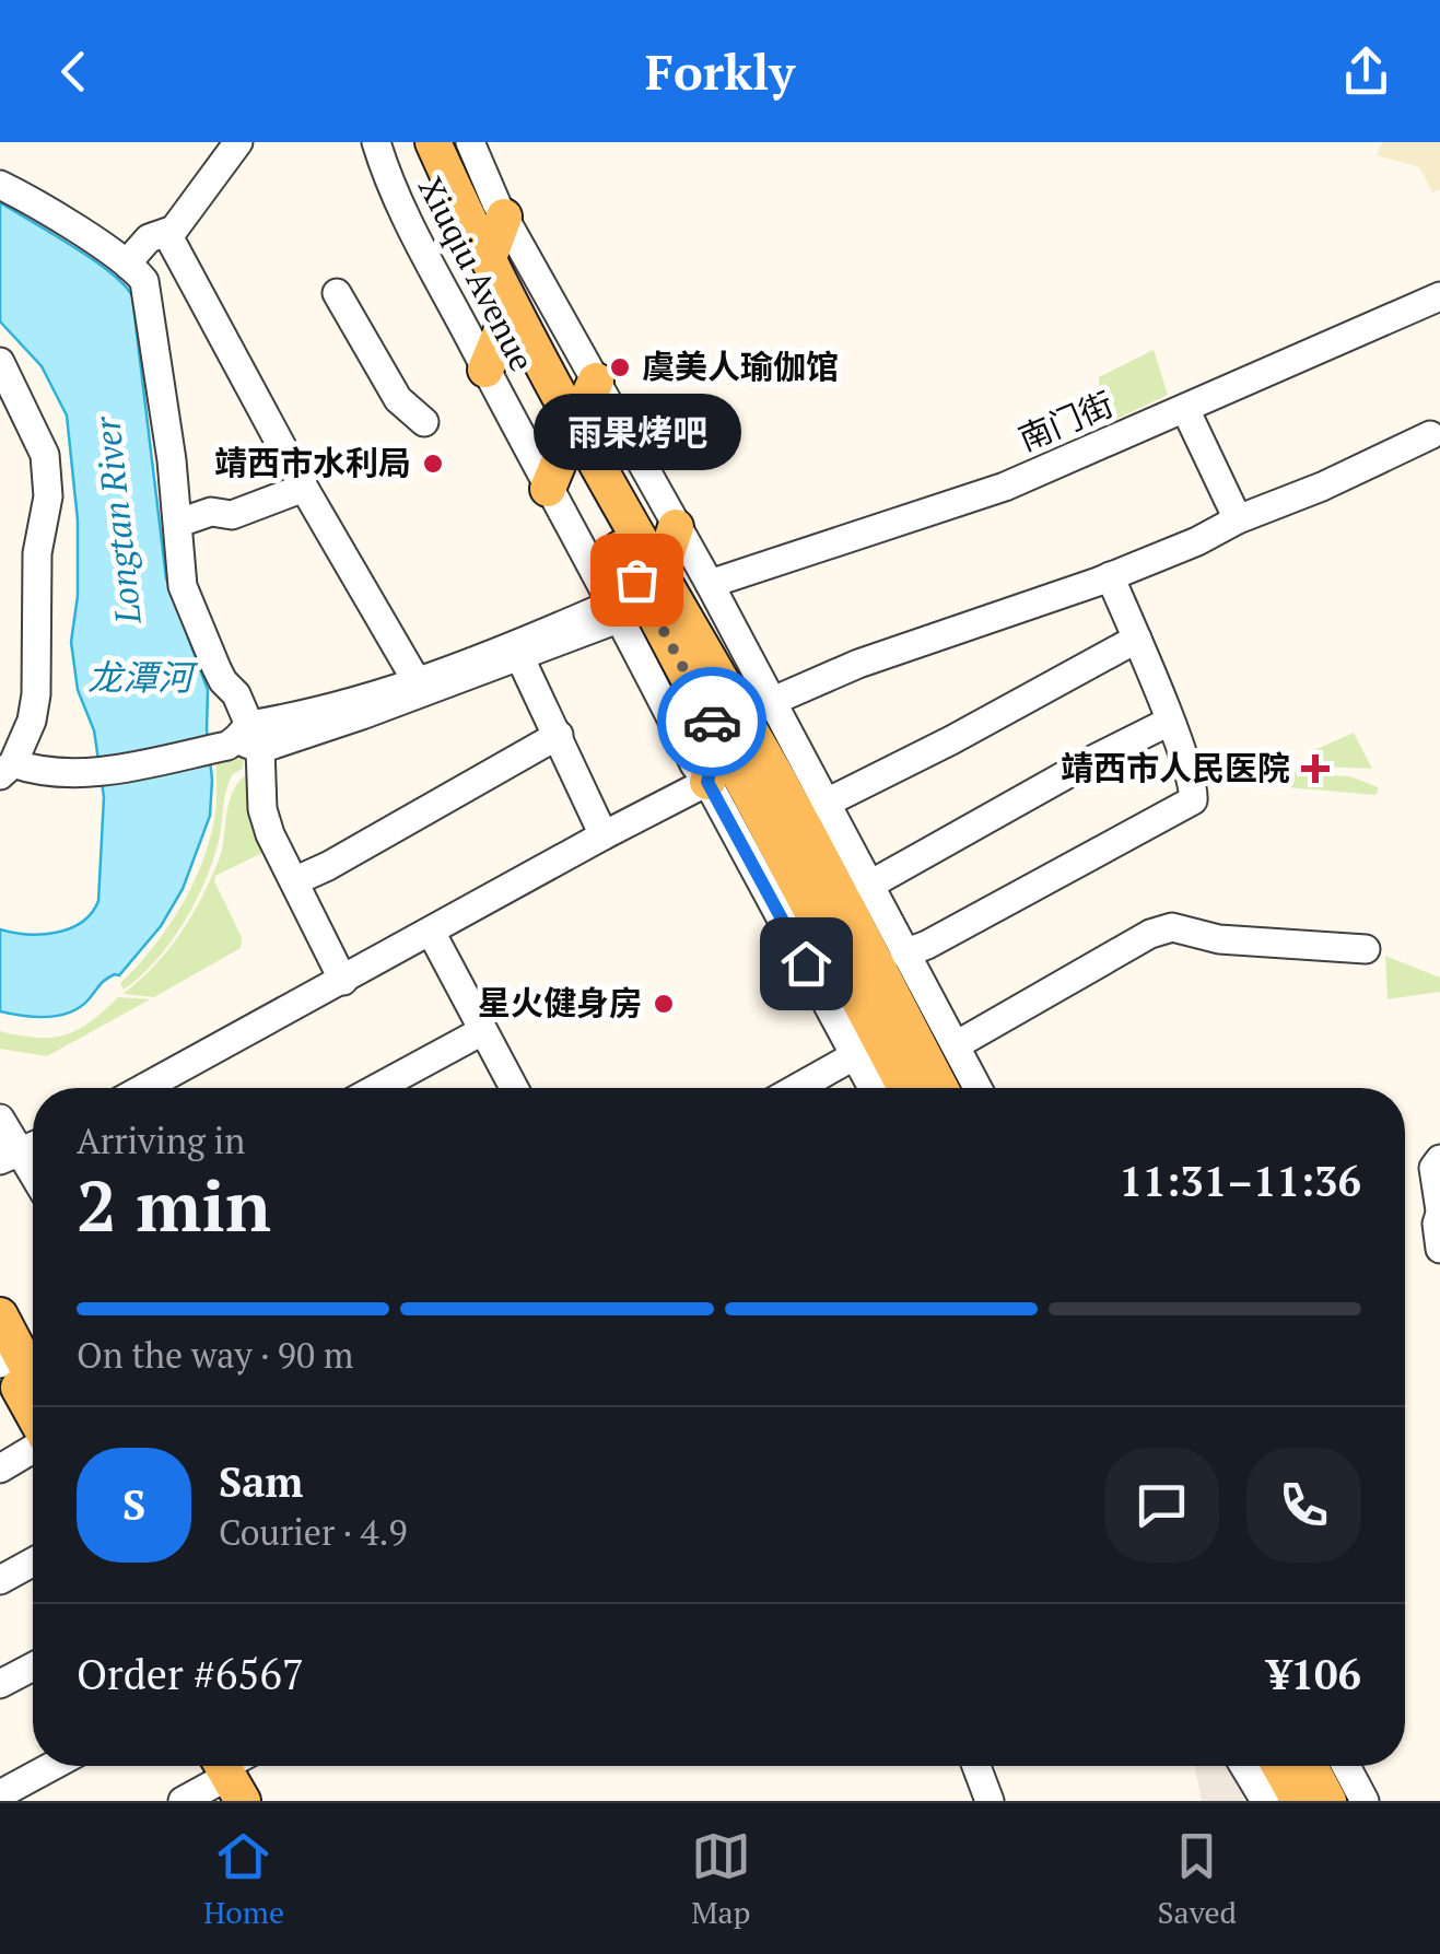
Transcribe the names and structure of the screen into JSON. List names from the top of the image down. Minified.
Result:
{"streets":{"main road":["Xiuqiu Avenue"],"street":["南门街"]},"water":["Longtan River","龙潭河"],"places":{"other":["虞美人瑜伽馆","靖西市水利局","雨果烤吧","星火健身房"],"health":["靖西市人民医院"]},"page":{"header":"Forkly","bubble":"雨果烤吧","heading":["2 min","Arriving in","11:31–11:36"],"panel":["Sam","Courier · 4.9","Order #6567","¥106"],"bar":"On the way · 90 m","round":"S","tabs":["Home","Map","Saved"]}}
